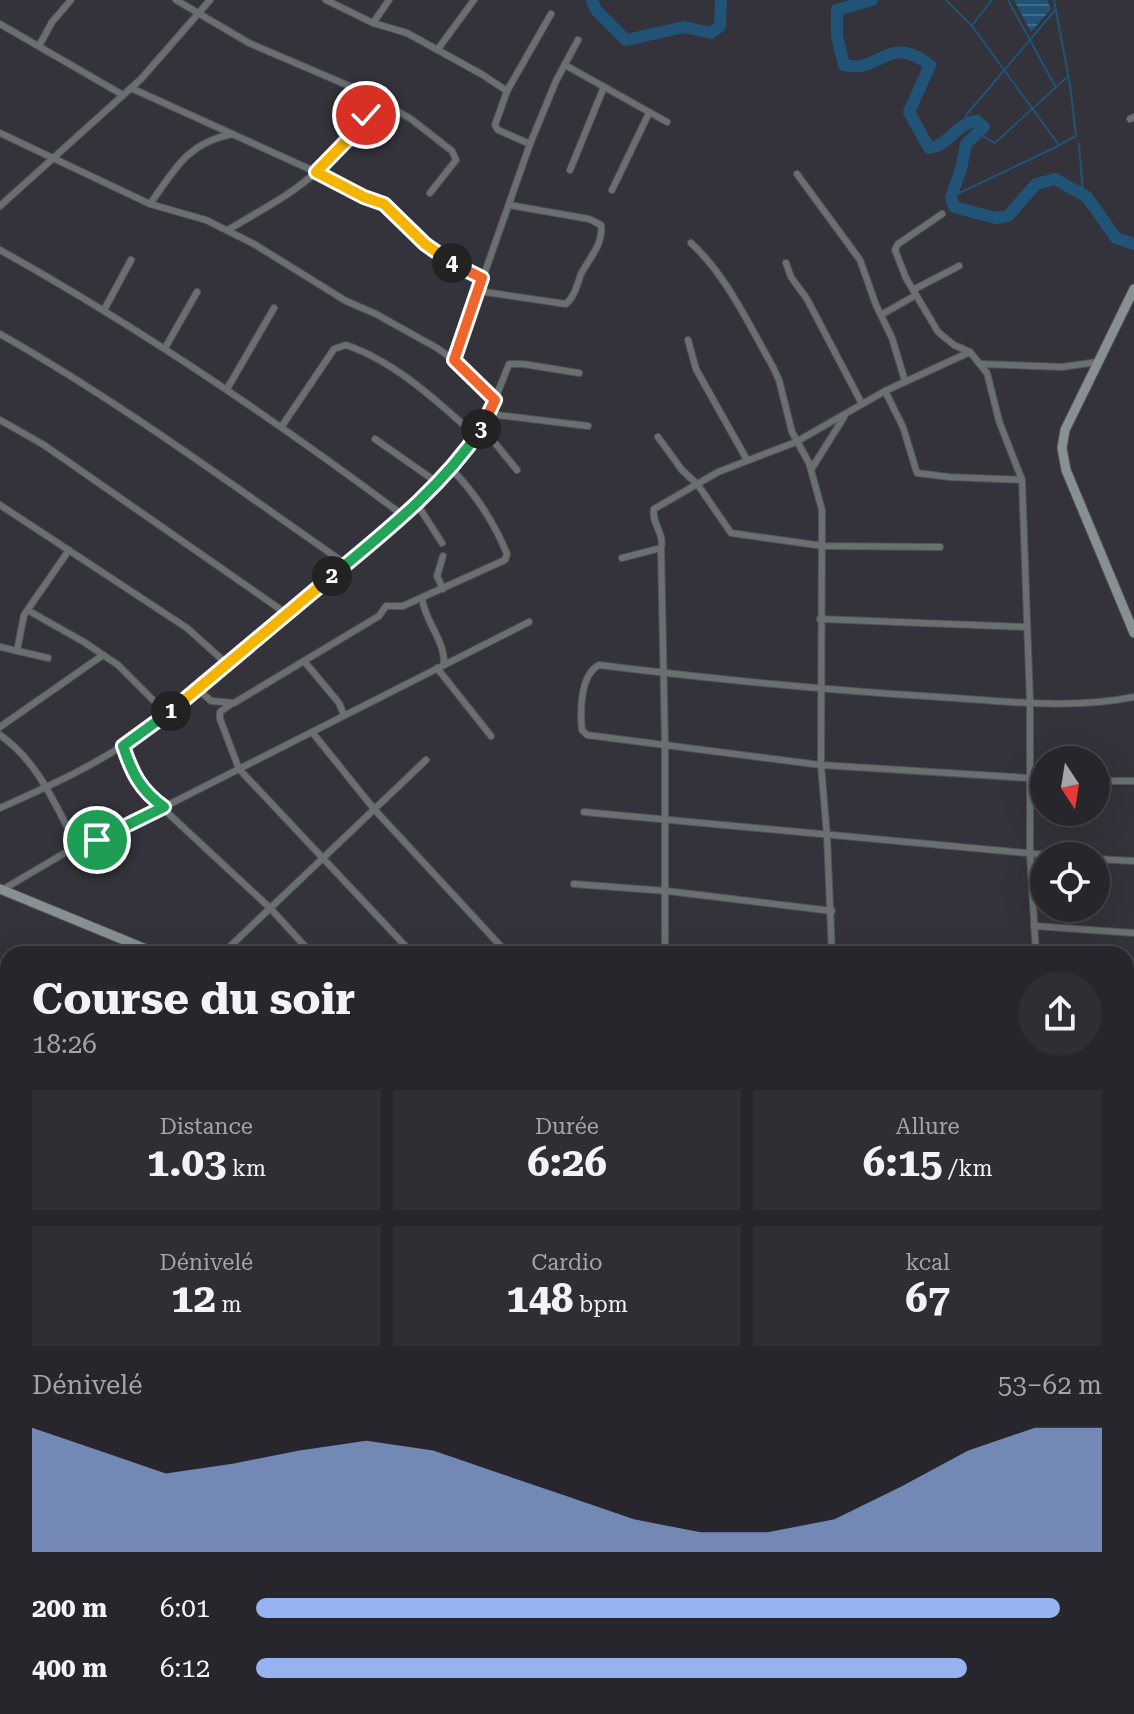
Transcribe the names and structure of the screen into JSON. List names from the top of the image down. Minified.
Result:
{"north":"bottom","page":{"pins":["4","3","2","1"],"heading":["Course du soir","18:26"],"stats":[["Distance","1.03 km"],["Durée","6:26"],["Allure","6:15 /km"],["Dénivelé","12 m"],["Cardio","148 bpm"],["kcal","67"]],"chart":["Dénivelé","53–62 m"],"list":[{"name":"200 m","note":"6:01"},{"name":"400 m","note":"6:12"}]}}
